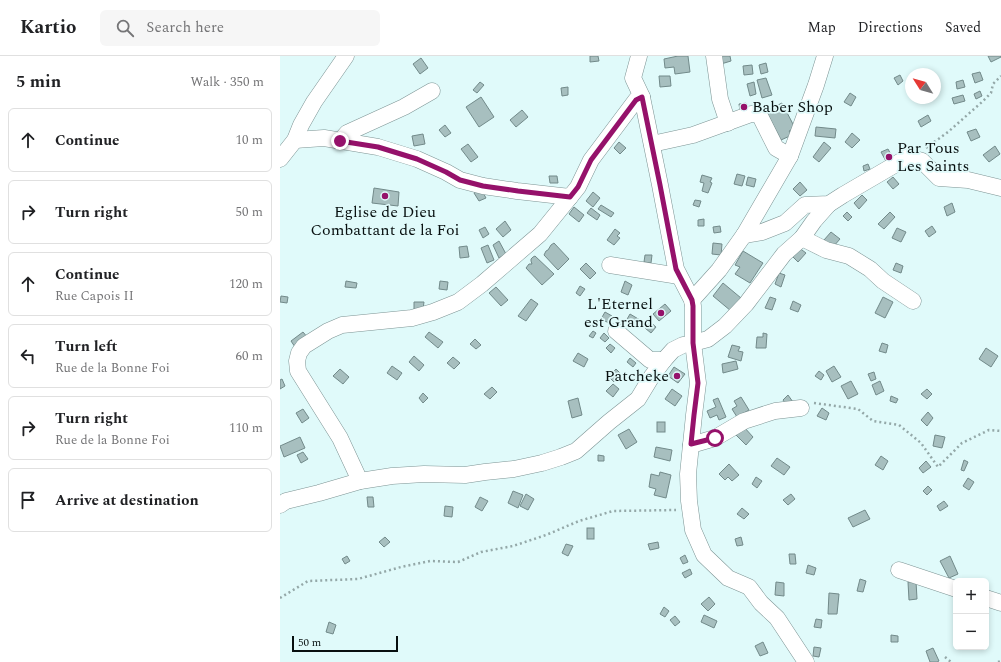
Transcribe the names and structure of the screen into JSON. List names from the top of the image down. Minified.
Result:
{"places":["Baber Shop","Par Tous Les Saints","Eglise de Dieu Combattant de la Foi","L'Eternel est Grand","Patcheke"],"scale_bar":"50 m","north":"top left","page":{"header":"Kartio","search":"Search here","nav":["Map","Directions","Saved"],"heading":["5 min","Walk · 350 m"],"list":[["Continue","10 m"],["Turn right","50 m"],["Continue","Rue Capois II","120 m"],["Turn left","Rue de la Bonne Foi","60 m"],["Turn right","Rue de la Bonne Foi","110 m"],"Arrive at destination"],"map_buttons":["+","−"],"scale":"50 m"}}
